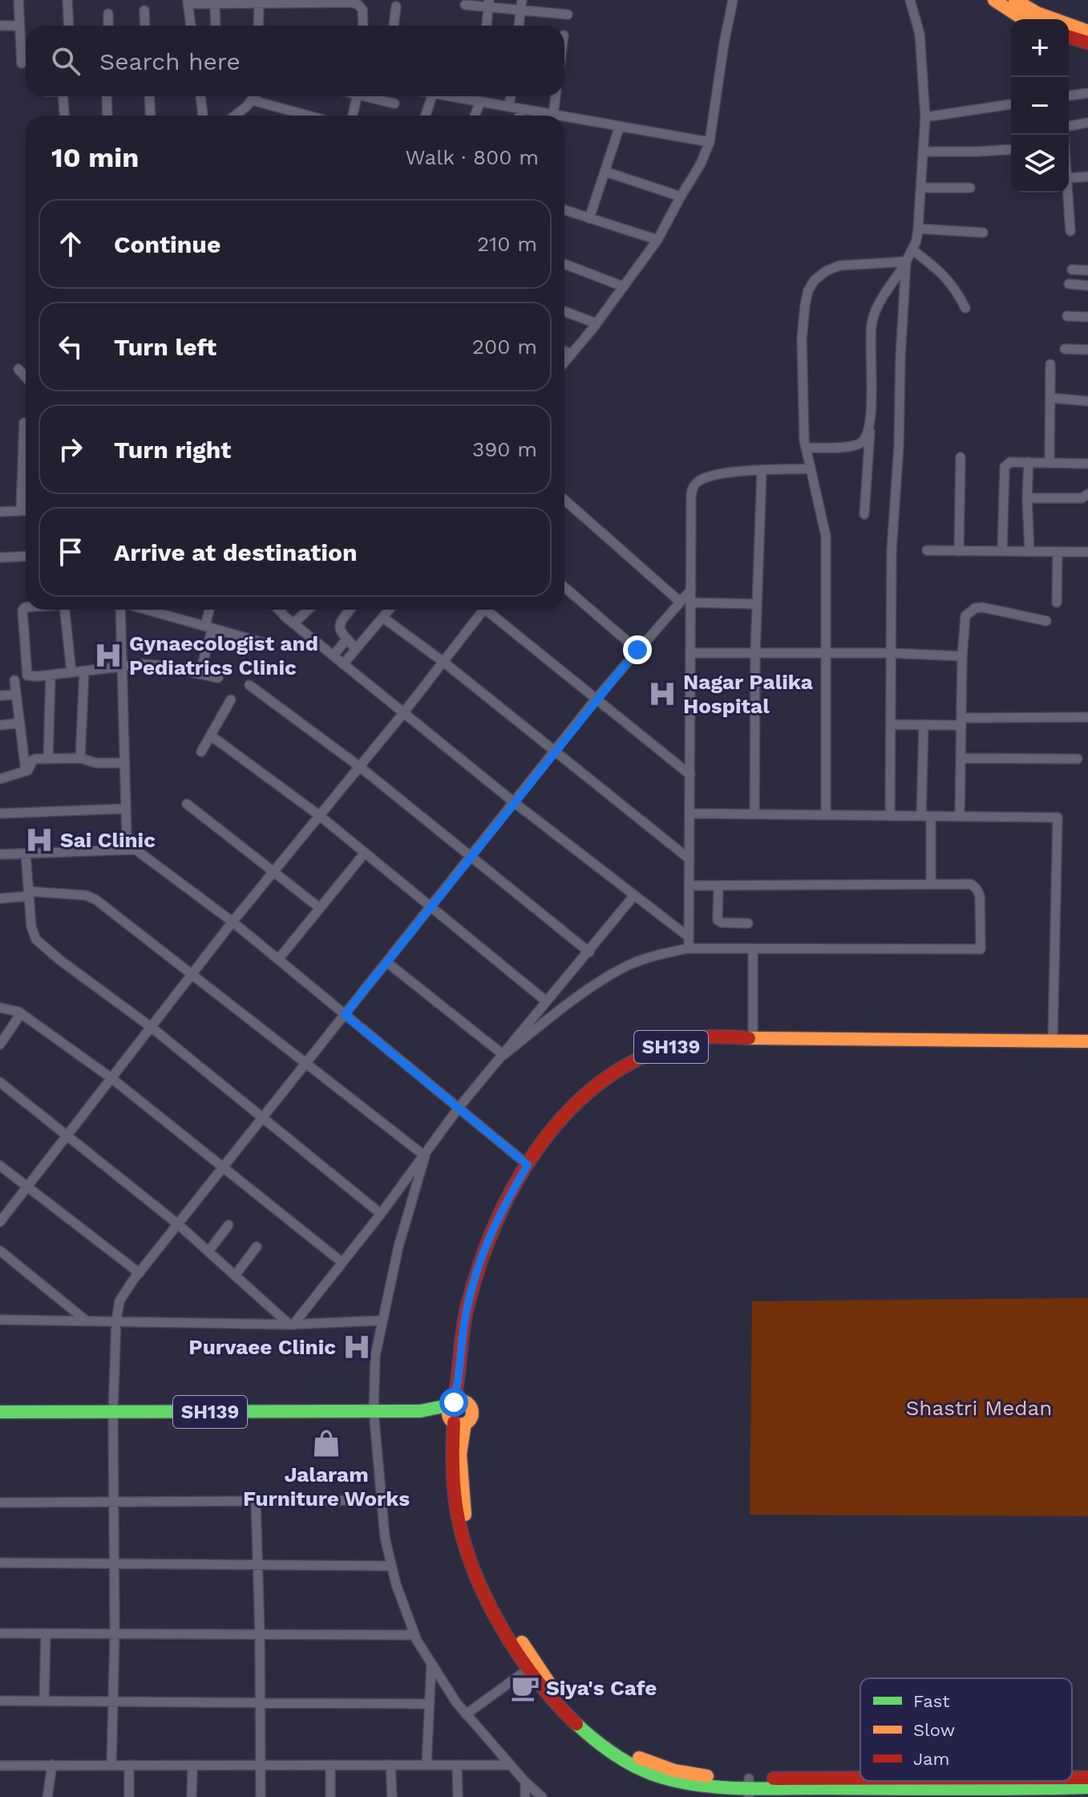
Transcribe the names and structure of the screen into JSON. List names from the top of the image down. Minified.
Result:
{"streets":{"main road":["SH139"]},"parks":["Shastri Medan"],"places":{"hospital":["Gynaecologist and Pediatrics Clinic","Nagar Palika Hospital","Sai Clinic","Purvaee Clinic"],"shop":["Jalaram Furniture Works"],"cafe":["Siya's Cafe"]},"legend":["Fast","Slow","Jam"],"page":{"map_buttons":["+","−"],"search":"Search here","heading":["10 min","Walk · 800 m"],"list":[["Continue","210 m"],["Turn left","200 m"],["Turn right","390 m"],"Arrive at destination"]}}
